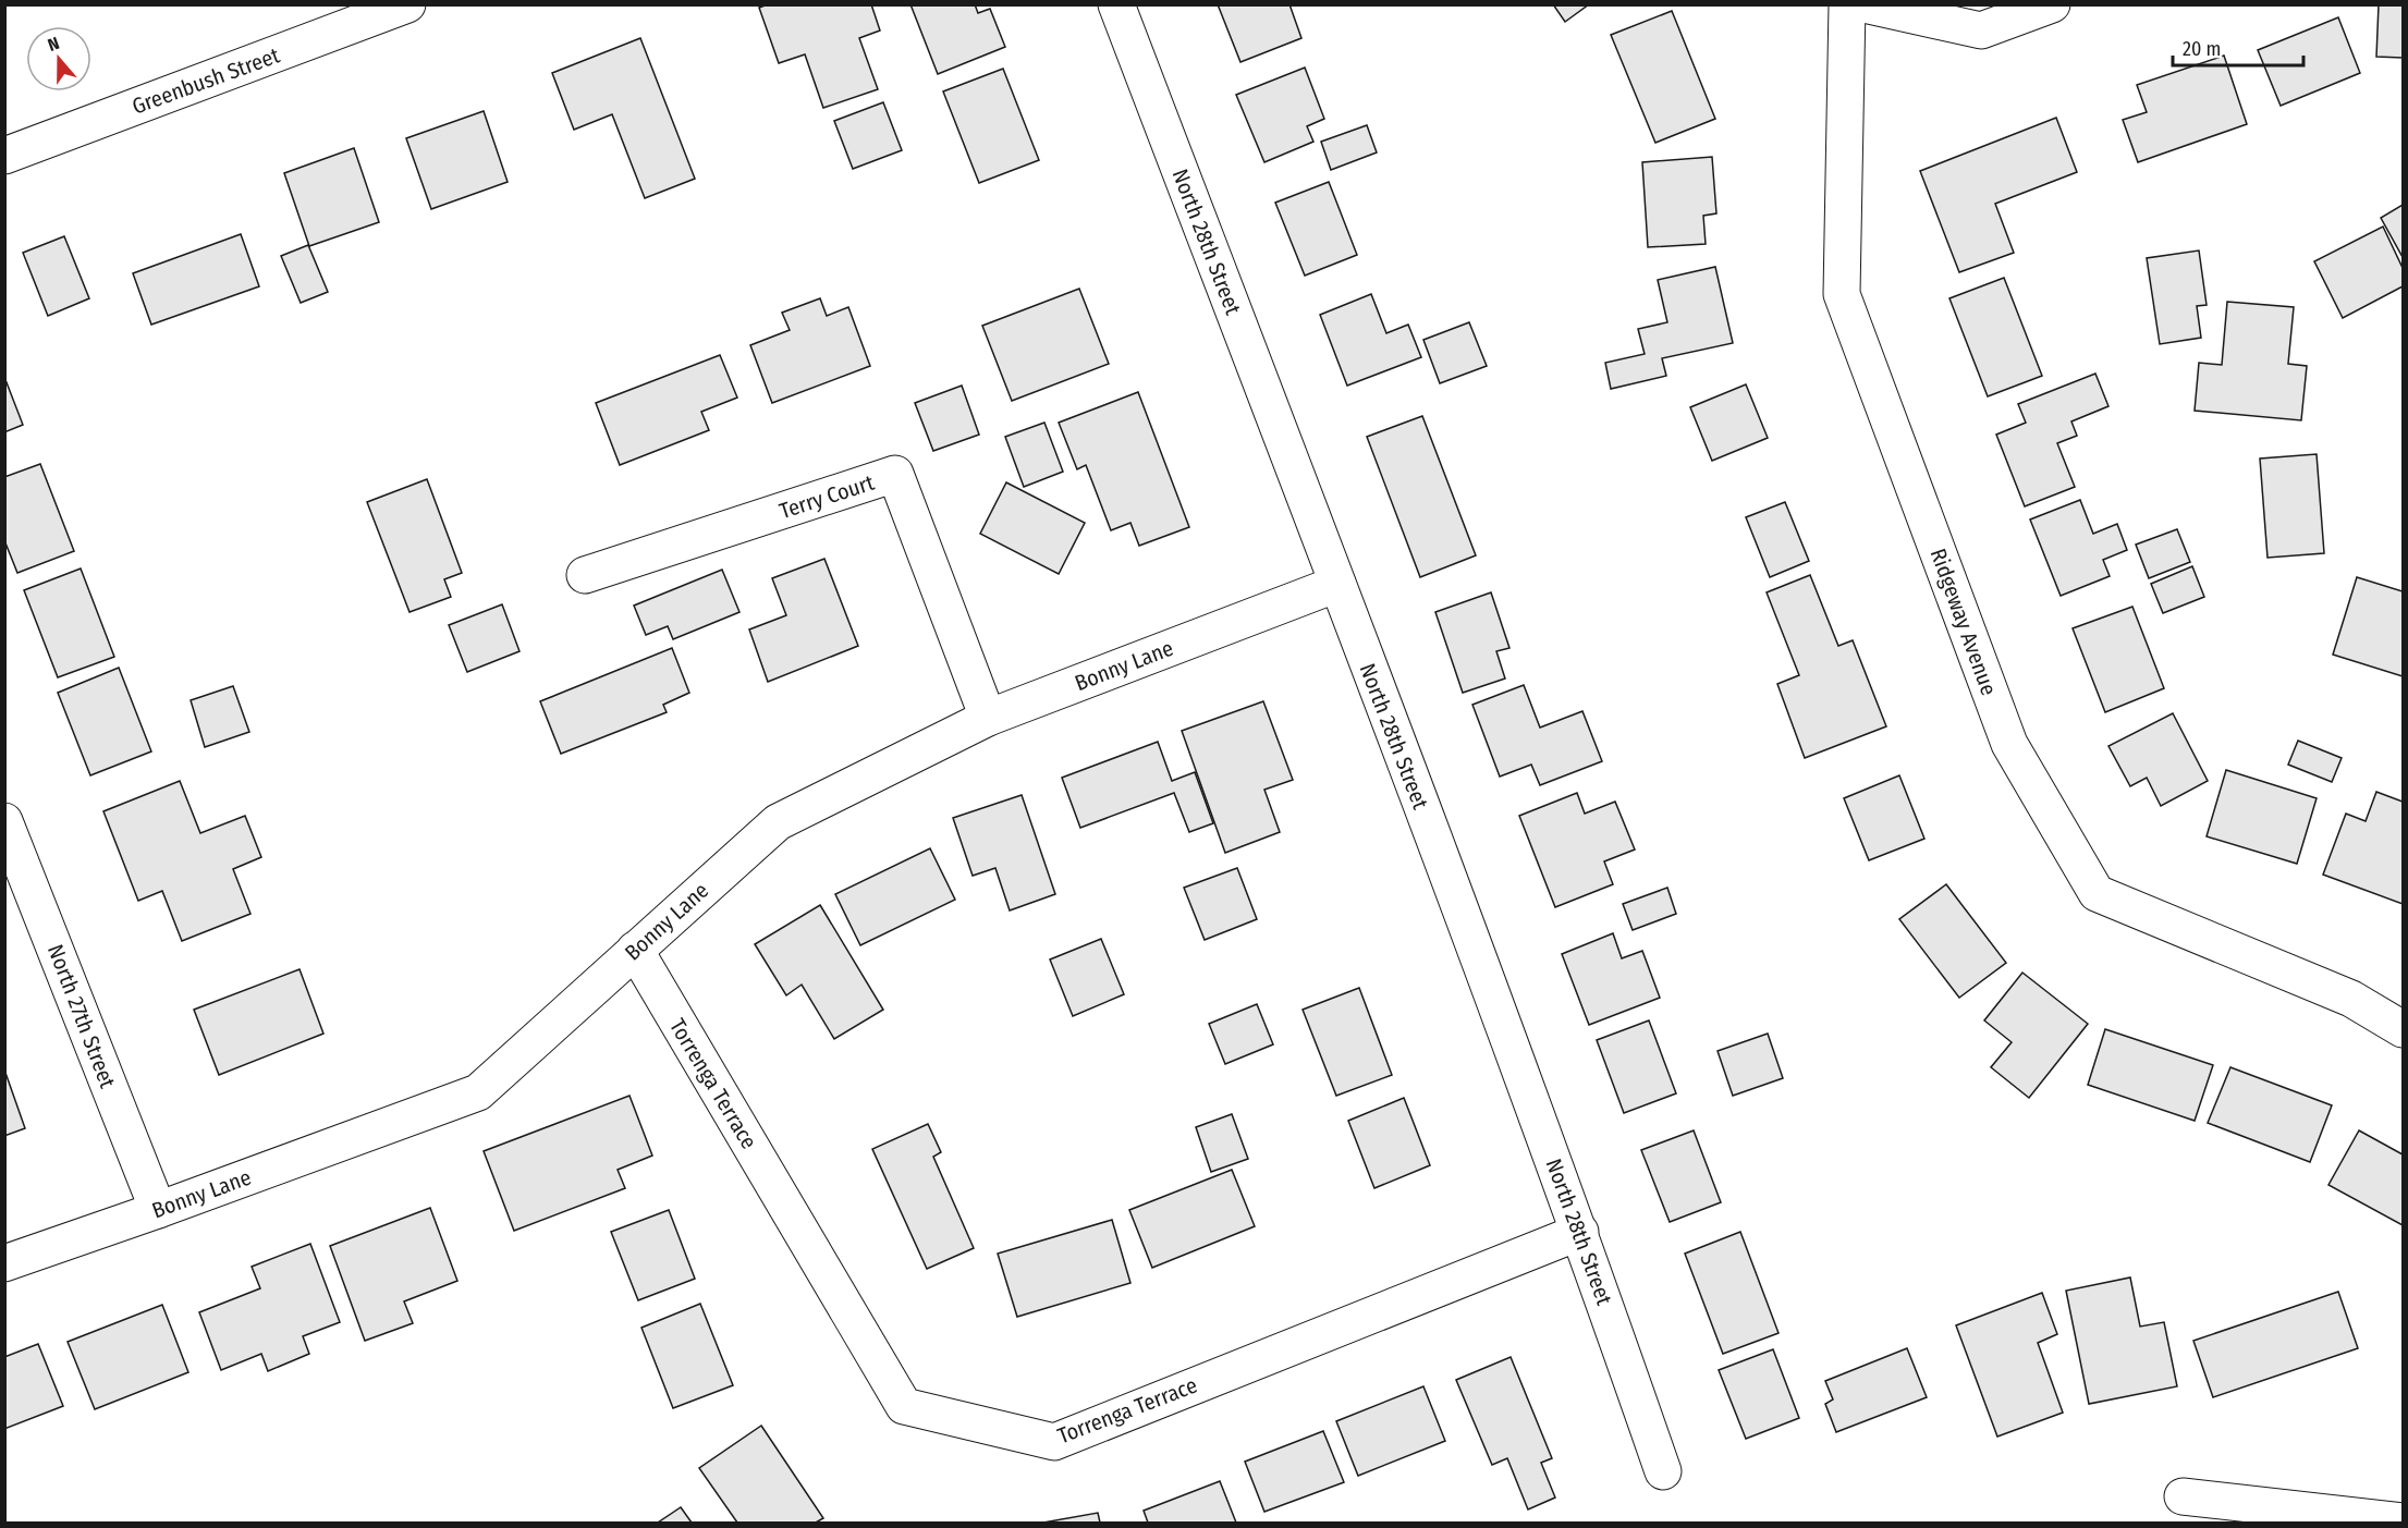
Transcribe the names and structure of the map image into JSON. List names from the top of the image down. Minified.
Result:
{"streets":{"street":["Greenbush Street","North 28th Street","Terry Court","Ridgeway Avenue","Bonny Lane","North 27th Street","Torrenga Terrace"]},"crossings":[["North 28th Street","Bonny Lane"],["North 28th Street","Torrenga Terrace"],["Terry Court","Bonny Lane"],["Bonny Lane","North 27th Street"],["Bonny Lane","Torrenga Terrace"]],"scale_bar":"20 m","north":"top"}
